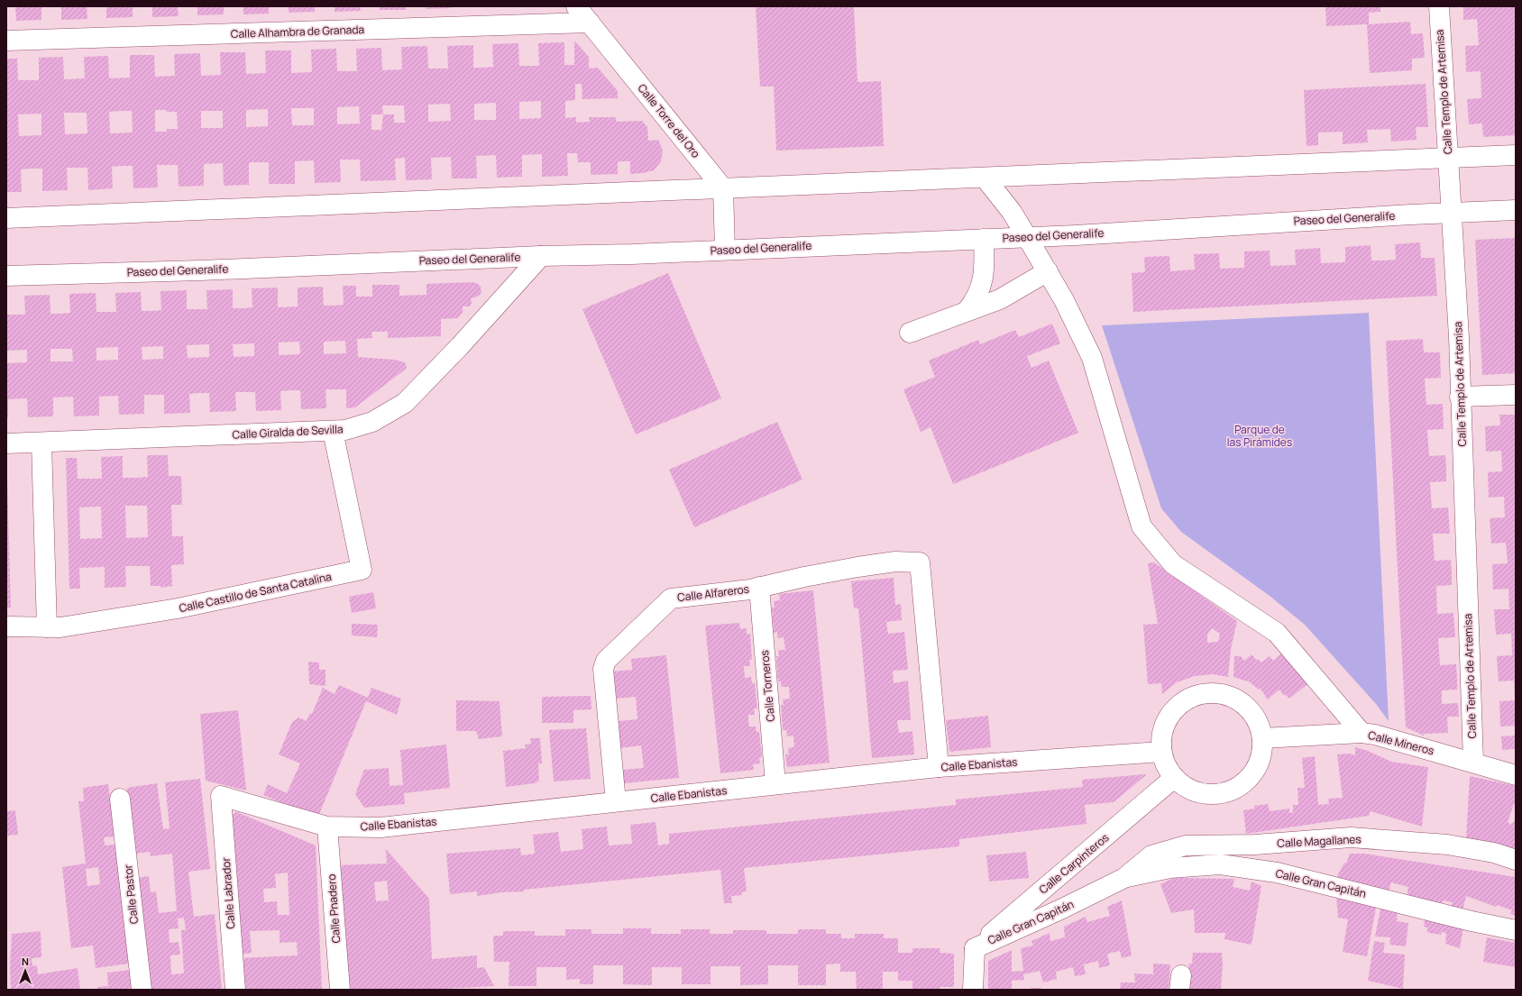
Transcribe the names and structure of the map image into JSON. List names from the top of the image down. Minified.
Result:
{"streets":{"street":["Calle Alhambra de Granada","Calle Templo de Artemisa","Calle Torre del Oro","Paseo del Generalife","Calle Giralda de Sevilla","Calle Castillo de Santa Catalina","Calle Alfareros","Calle Torneros","Calle Mineros","Calle Ebanistas","Calle Magallanes","Calle Carpinteros","Calle Gran Capitán","Calle Labrador","Calle Pastor","Calle Pnadero"]},"crossings":[["Calle Alhambra de Granada","Calle Torre del Oro"],["Calle Templo de Artemisa","Paseo del Generalife"],["Calle Templo de Artemisa","Calle Mineros"],["Paseo del Generalife","Calle Giralda de Sevilla"],["Calle Giralda de Sevilla","Calle Castillo de Santa Catalina"],["Calle Alfareros","Calle Torneros"],["Calle Alfareros","Calle Ebanistas"],["Calle Torneros","Calle Ebanistas"],["Calle Mineros","Calle Ebanistas"],["Calle Mineros","Calle Carpinteros"],["Calle Ebanistas","Calle Carpinteros"],["Calle Ebanistas","Calle Labrador"],["Calle Ebanistas","Calle Pnadero"],["Calle Magallanes","Calle Gran Capitán"],["Calle Carpinteros","Calle Gran Capitán"]],"parks":["Parque de las Pirámides"],"north":"top"}
